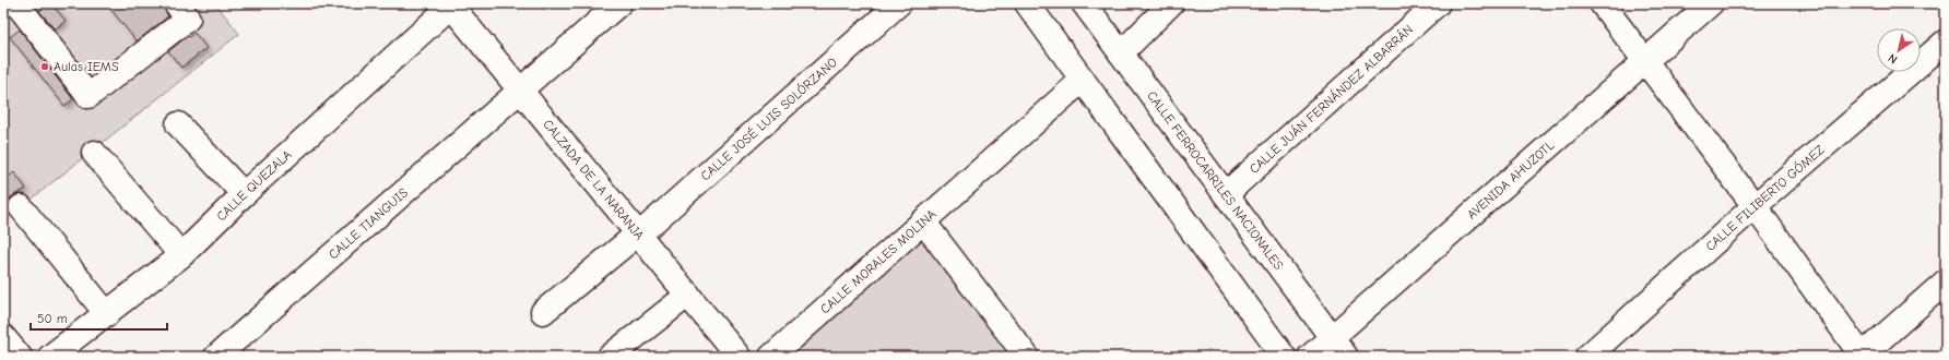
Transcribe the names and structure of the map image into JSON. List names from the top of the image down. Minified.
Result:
{"streets":{"street":["CALLE JUÁN FERNÁNDEZ ALBARRÁN","CALLE JOSÉ LUIS SOLÓRZANO","CALZADA DE LA NARANJA","CALLE FERROCARRILES NACIONALES","AVENIDA AHUZOTL","CALLE QUEZALA","CALLE FILIBERTO GÓMEZ","CALLE TIANGUIS","CALLE MORALES MOLINA"]},"crossings":[["CALLE JUÁN FERNÁNDEZ ALBARRÁN","CALLE FERROCARRILES NACIONALES"],["CALLE JOSÉ LUIS SOLÓRZANO","CALZADA DE LA NARANJA"],["CALZADA DE LA NARANJA","CALLE QUEZALA"],["CALZADA DE LA NARANJA","CALLE TIANGUIS"],["CALLE FERROCARRILES NACIONALES","AVENIDA AHUZOTL"]],"places":["Aulas IEMS"],"scale_bar":"50 m","north":"bottom left"}
